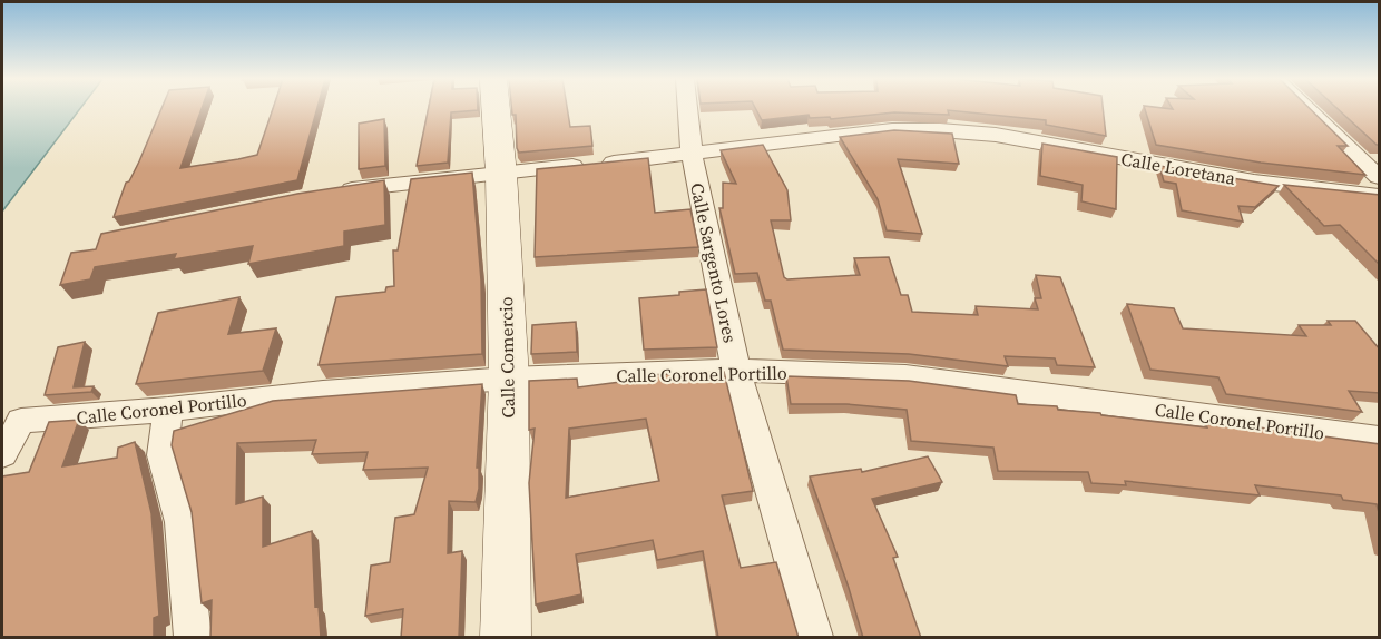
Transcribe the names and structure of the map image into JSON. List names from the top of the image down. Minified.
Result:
{"streets":{"street":["Calle Loretana","Calle Sargento Lores","Calle Comercio","Calle Coronel Portillo"]},"crossings":[["Calle Loretana","Calle Sargento Lores"],["Calle Loretana","Calle Comercio"],["Calle Sargento Lores","Calle Coronel Portillo"],["Calle Comercio","Calle Coronel Portillo"]]}
